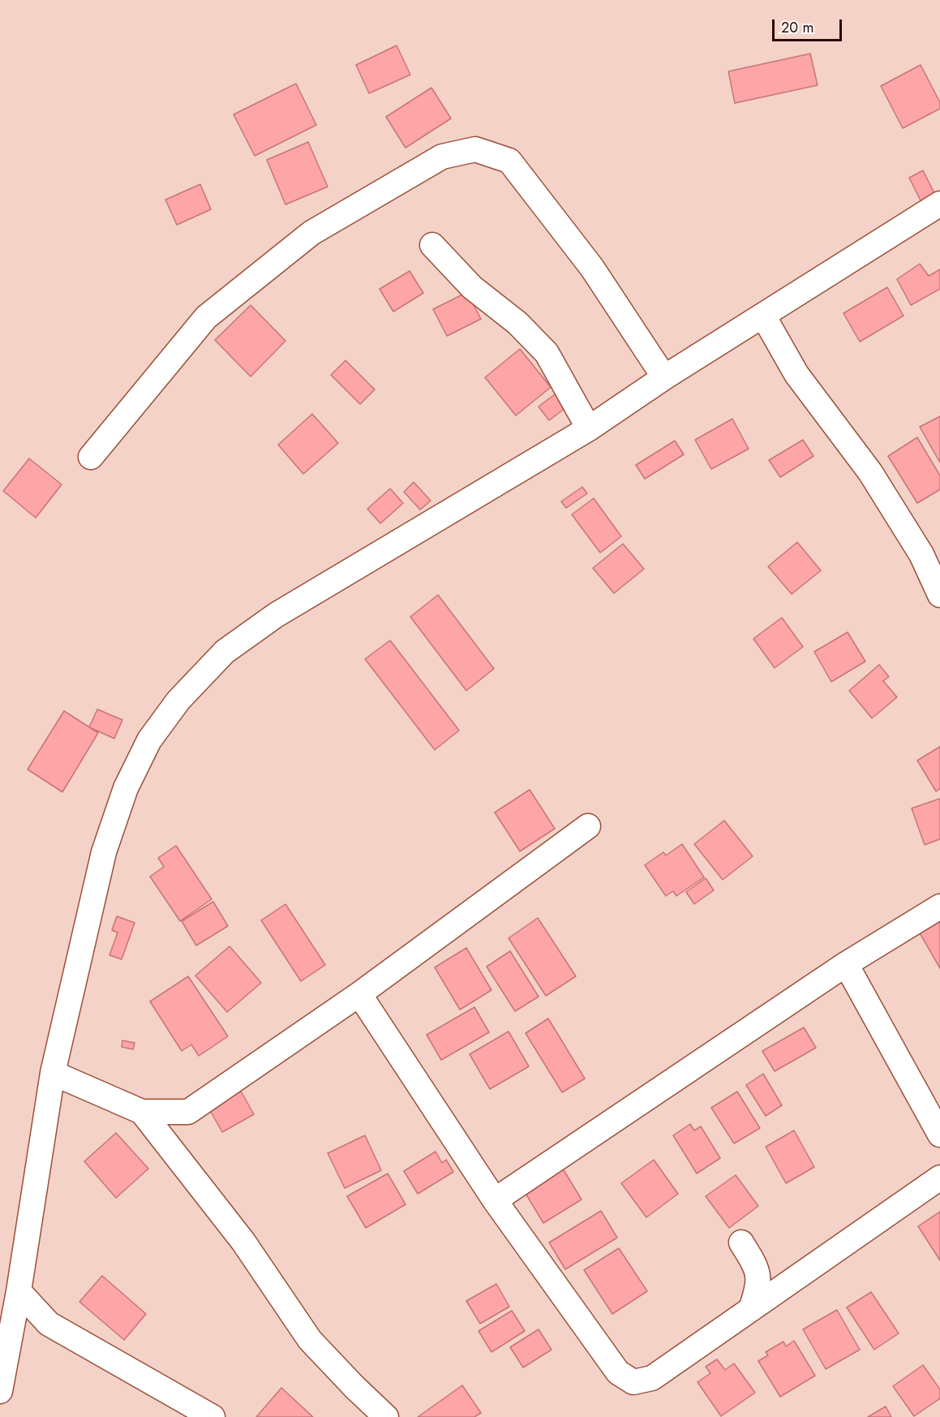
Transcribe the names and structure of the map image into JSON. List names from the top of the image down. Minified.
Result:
{"scale_bar":"20 m"}
